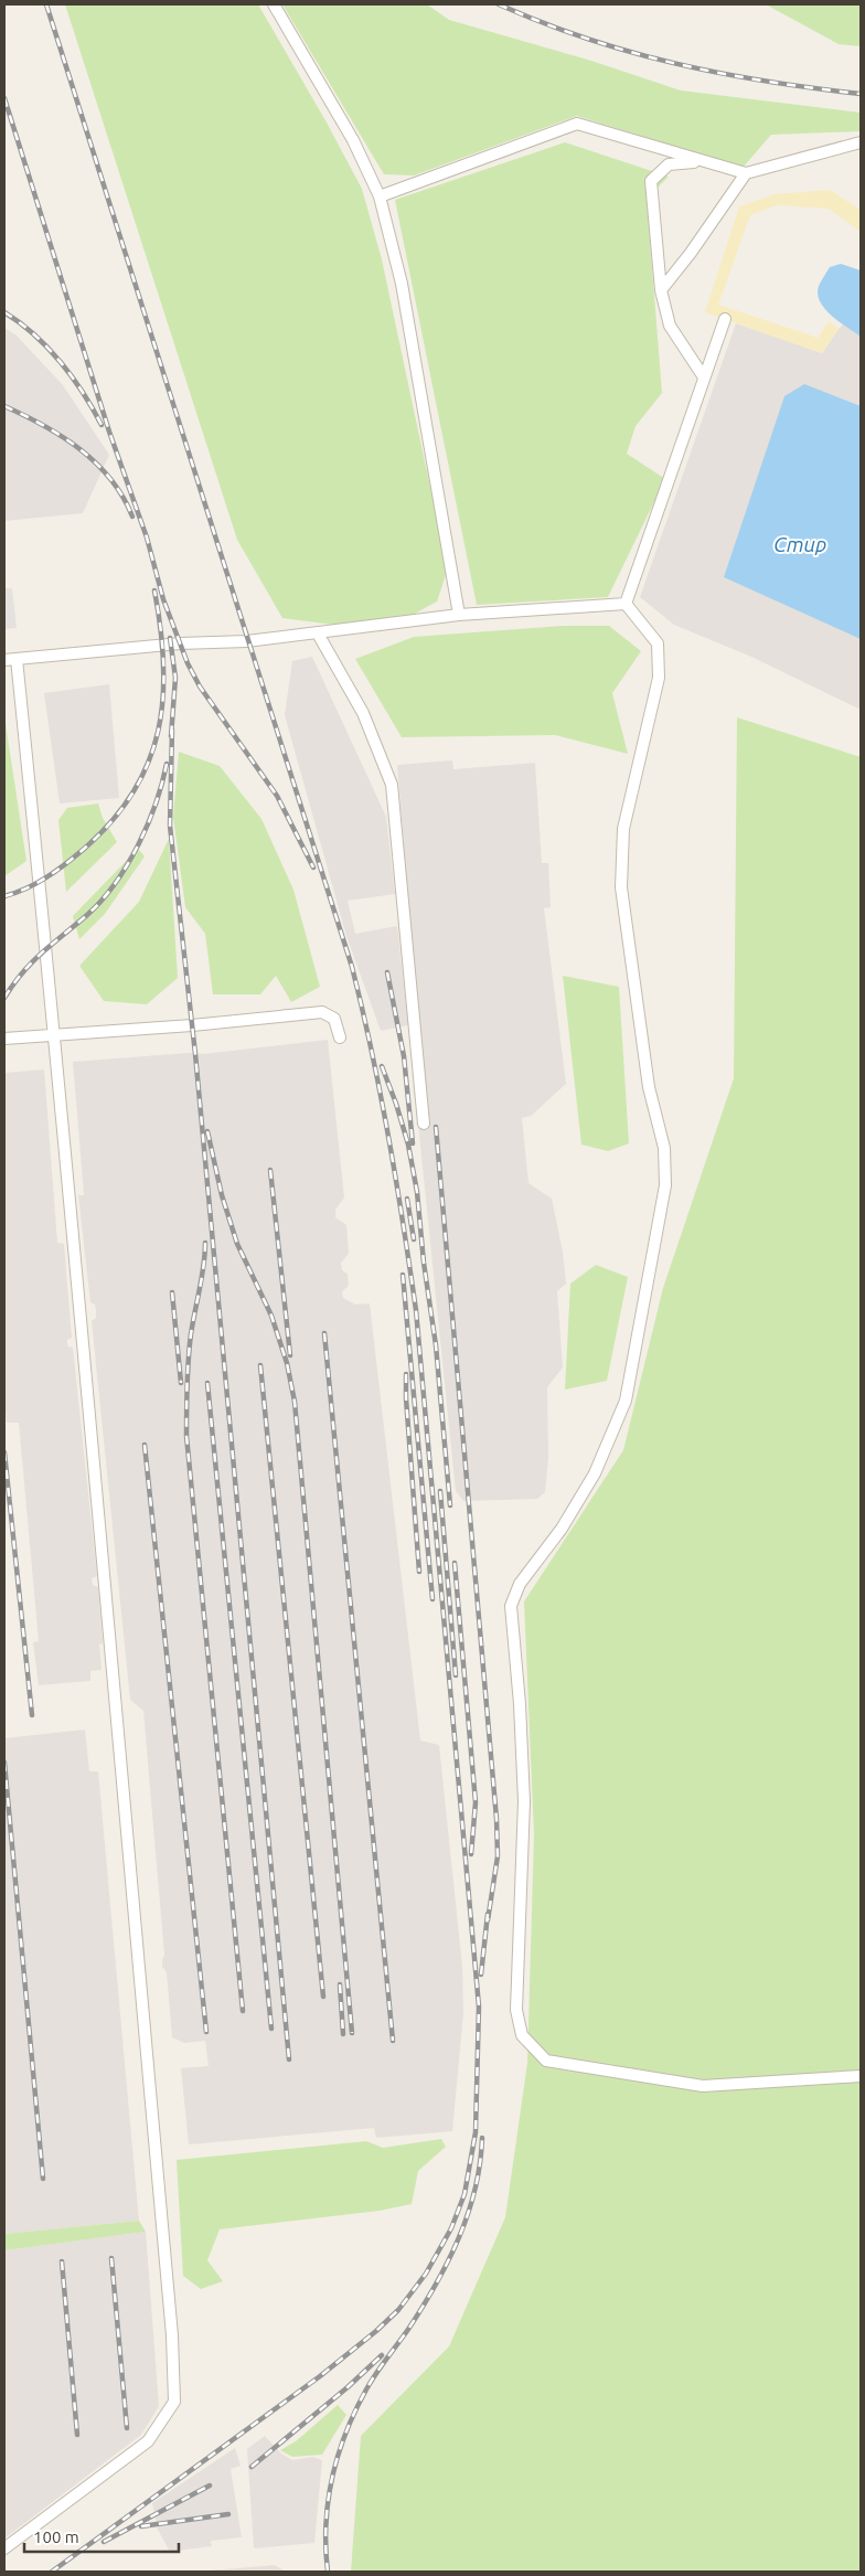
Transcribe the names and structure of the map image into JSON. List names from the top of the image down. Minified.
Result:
{"water":["Стир"],"scale_bar":"100 m"}
